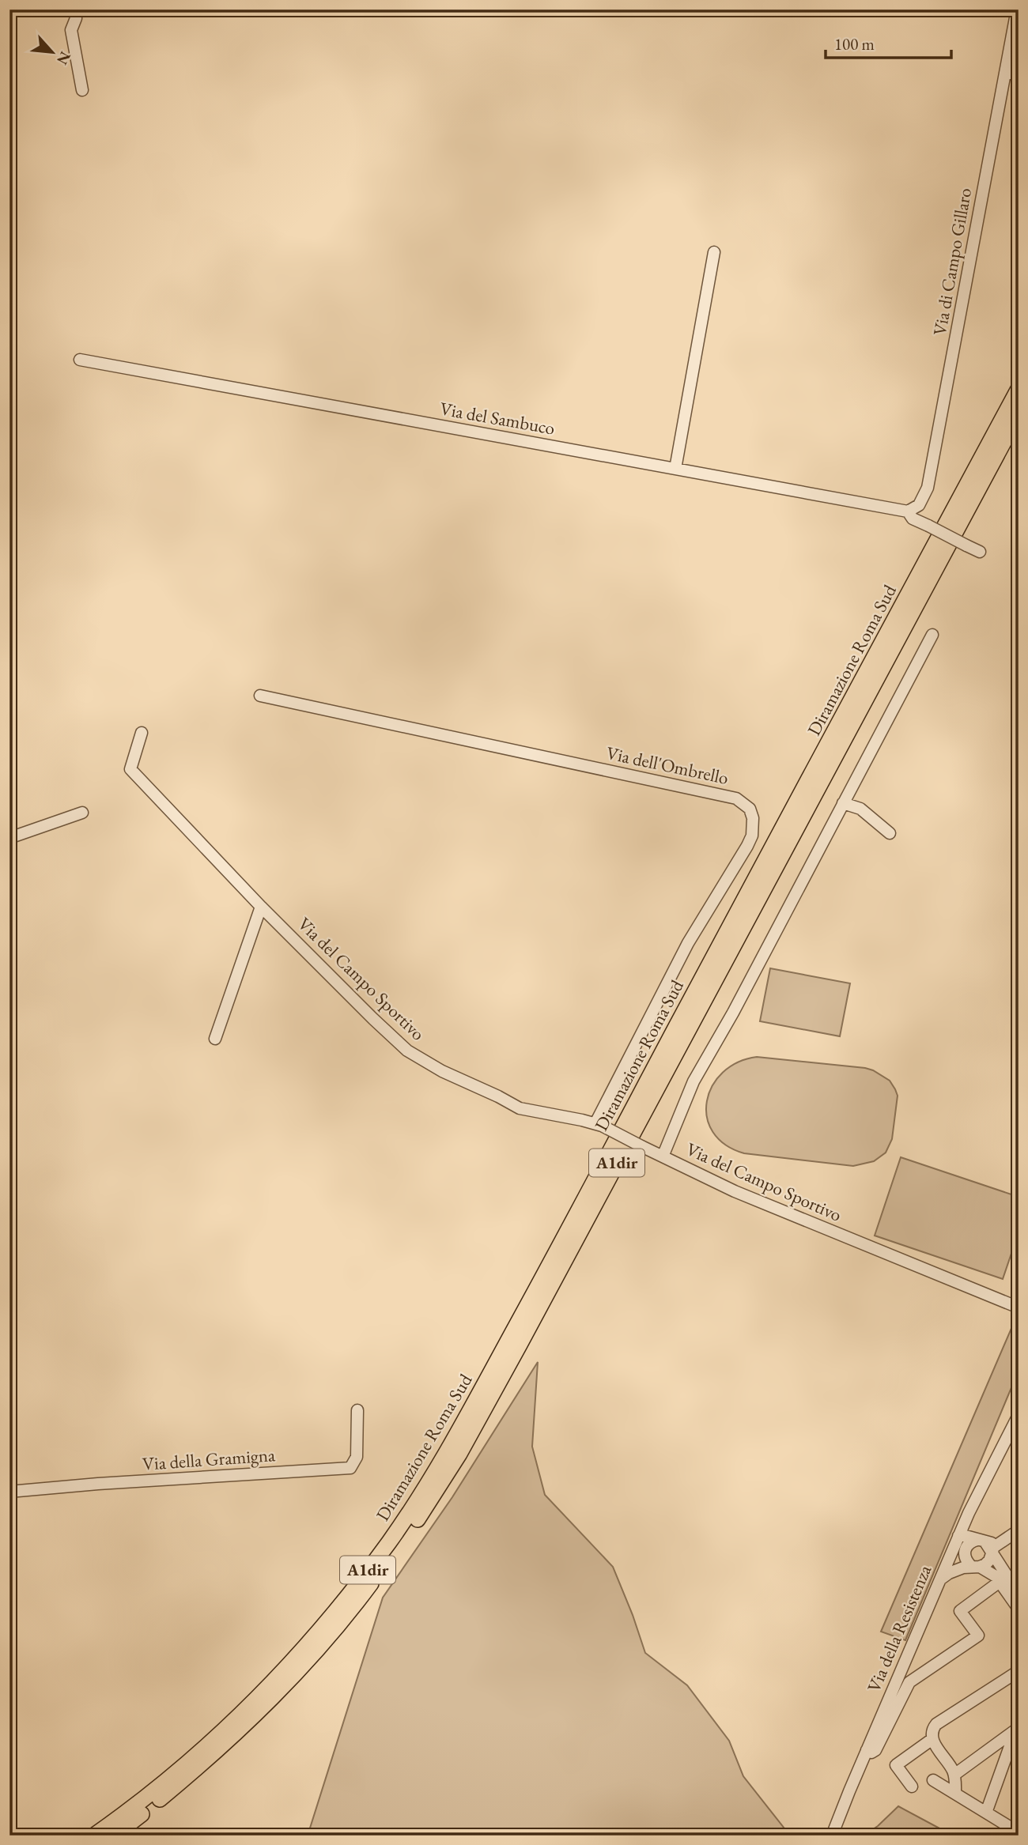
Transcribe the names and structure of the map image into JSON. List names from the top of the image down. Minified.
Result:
{"streets":{"highway":["Diramazione Roma Sud","A1dir"],"street":["Via di Campo Gillaro","Via del Sambuco","Via dell'Ombrello","Via del Campo Sportivo","Via della Gramigna","Via della Resistenza"]},"crossings":[["Via di Campo Gillaro","Via del Sambuco"],["Via dell'Ombrello","Via del Campo Sportivo"]],"scale_bar":"100 m","north":"bottom right"}
